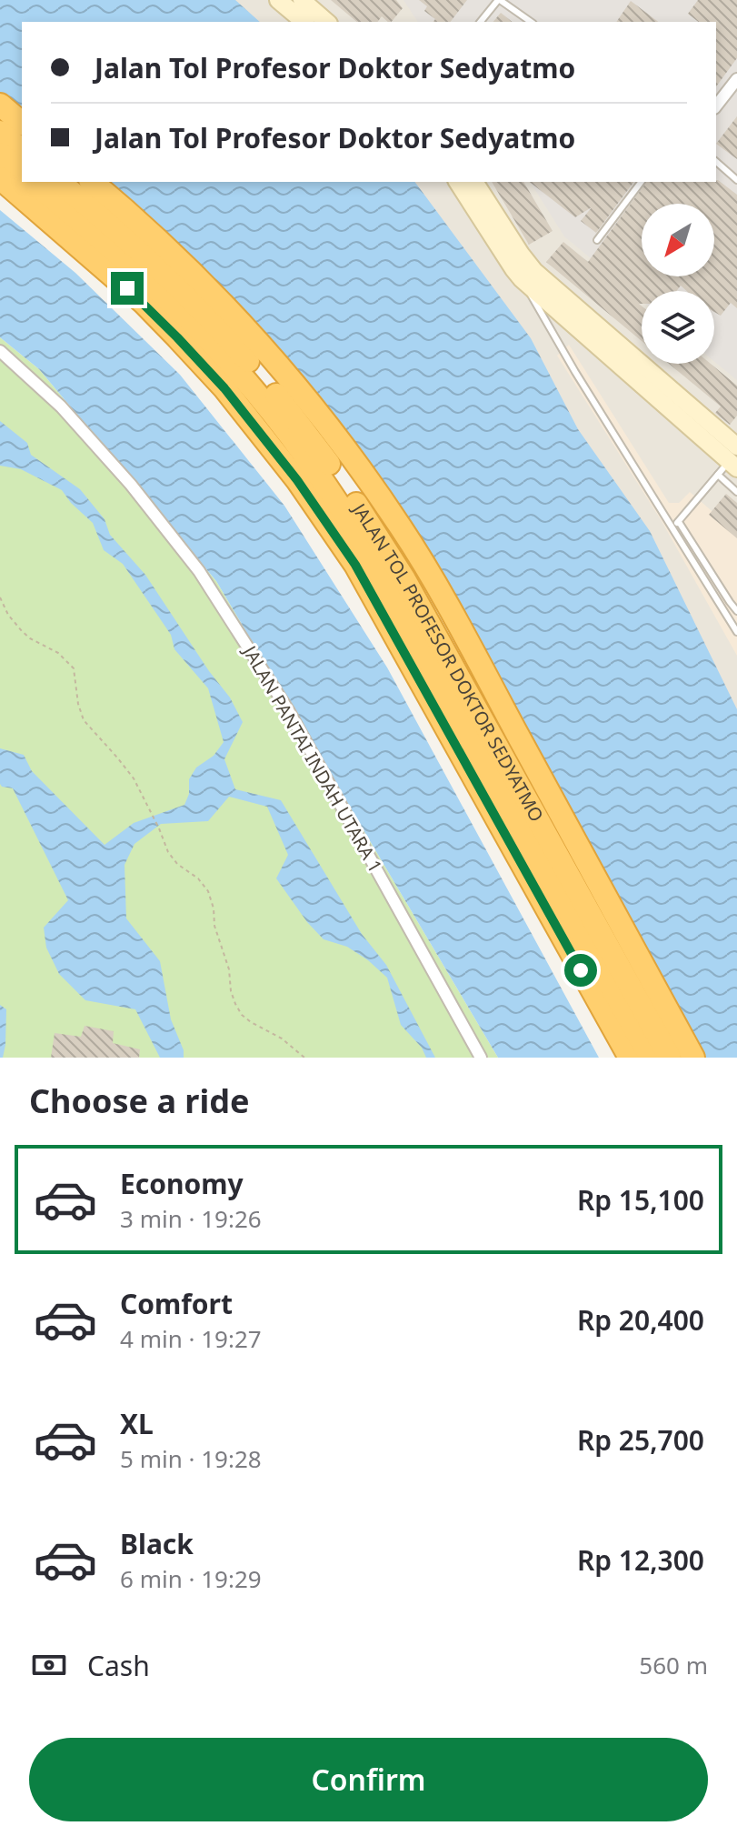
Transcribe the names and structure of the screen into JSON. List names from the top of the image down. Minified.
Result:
{"streets":{"highway":["JALAN TOL PROFESOR DOKTOR SEDYATMO"],"street":["JALAN PANTAI INDAH UTARA 1"]},"north":"bottom left","page":{"banner":["Jalan Tol Profesor Doktor Sedyatmo","Jalan Tol Profesor Doktor Sedyatmo"],"heading":"Choose a ride","list":[{"name":"Economy","note":"3 min · 19:26","value":"Rp 15,100"},{"name":"Comfort","note":"4 min · 19:27","value":"Rp 20,400"},{"name":"XL","note":"5 min · 19:28","value":"Rp 25,700"},{"name":"Black","note":"6 min · 19:29","value":"Rp 12,300"}],"pay":["Cash","560 m"],"buttons":"Confirm"}}
